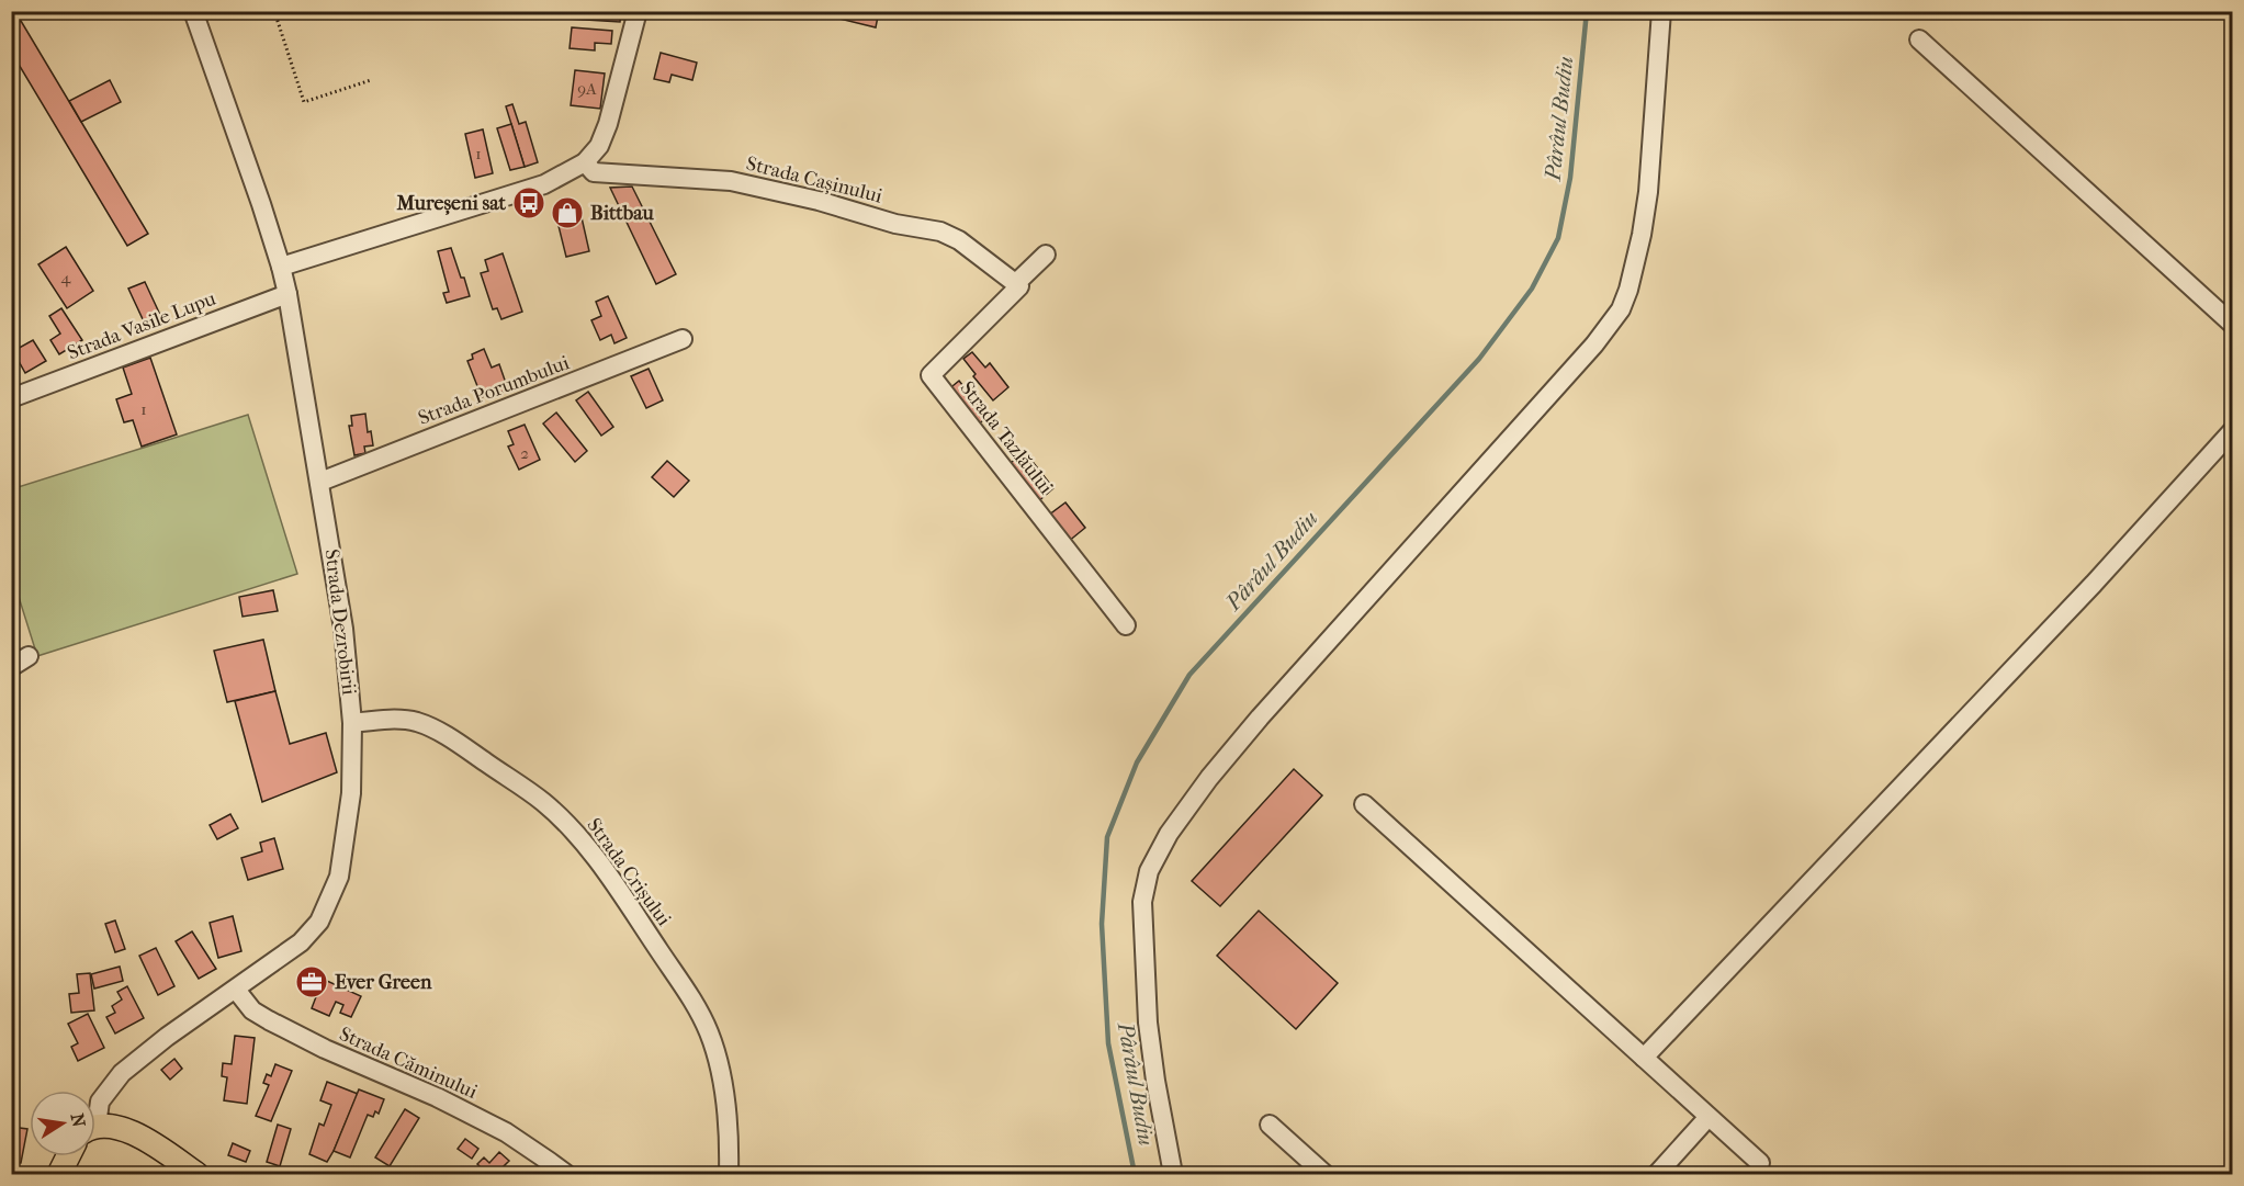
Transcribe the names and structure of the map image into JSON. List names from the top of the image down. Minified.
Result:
{"streets":{"street":["Strada Cașinului","Strada Vasile Lupu","Strada Porumbului","Strada Tazlăului","Strada Dezrobirii","Strada Crișului","Strada Căminului"]},"crossings":[["Strada Cașinului","Strada Tazlăului"],["Strada Vasile Lupu","Strada Dezrobirii"],["Strada Porumbului","Strada Dezrobirii"],["Strada Dezrobirii","Strada Crișului"],["Strada Dezrobirii","Strada Căminului"]],"water":["Pârâul Budiu"],"places":{"bus stop":["Mureșeni sat"],"shop":["Bittbau"],"office":["Ever Green"]},"house_numbers":["9A","1","4","1","2"],"north":"right"}
